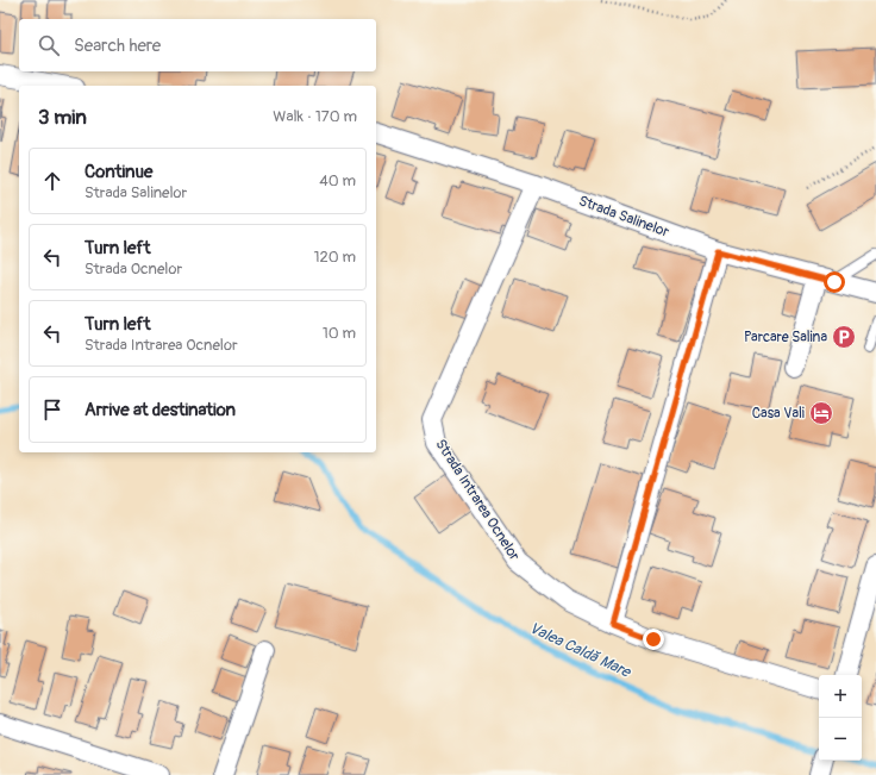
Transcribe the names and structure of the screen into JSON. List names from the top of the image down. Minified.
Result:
{"streets":{"street":["Strada Salinelor","Strada Intrarea Ocnelor"]},"crossings":[["Strada Salinelor","Strada Intrarea Ocnelor"]],"water":["Valea Caldă Mare"],"places":{"parking":["Parcare Salina"],"hotel":["Casa Vali"]},"page":{"search":"Search here","heading":["3 min","Walk · 170 m"],"list":[["Continue","Strada Salinelor","40 m"],["Turn left","Strada Ocnelor","120 m"],["Turn left","Strada Intrarea Ocnelor","10 m"],"Arrive at destination"],"map_buttons":["+","−"]}}
